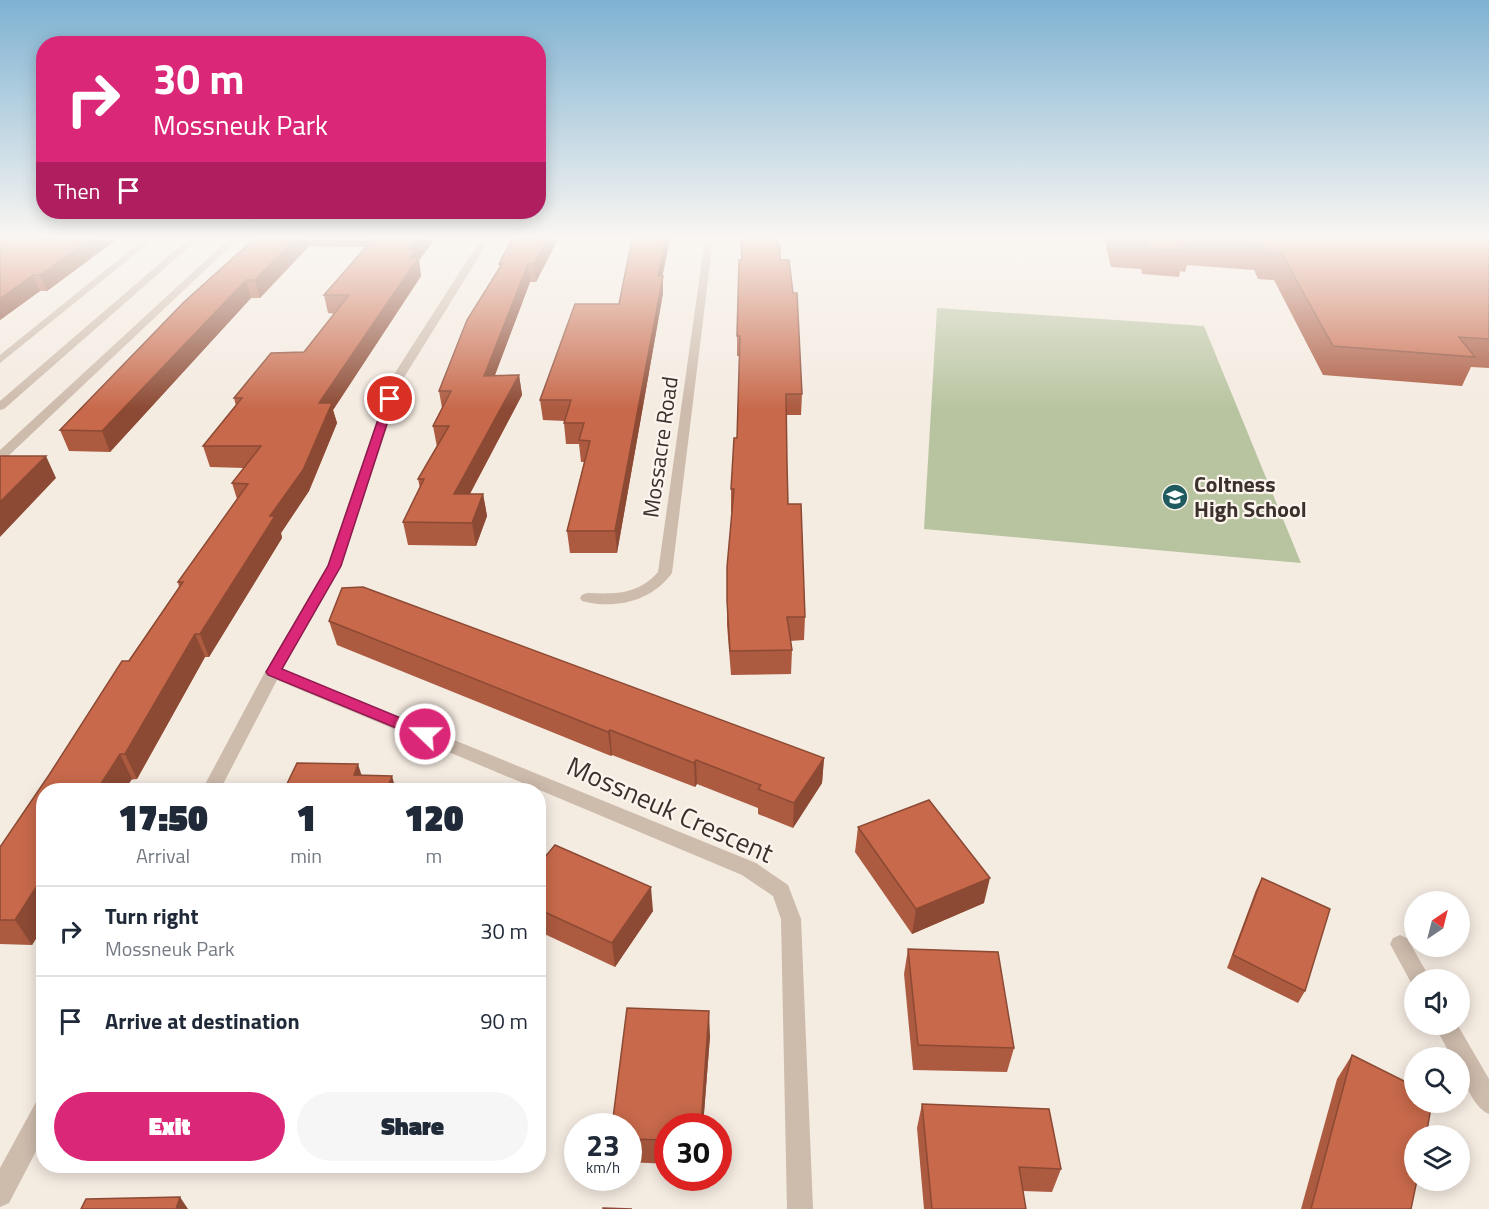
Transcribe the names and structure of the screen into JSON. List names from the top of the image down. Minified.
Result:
{"streets":{"street":["Mossacre Road","Mossneuk Crescent"]},"places":{"school or university":["Coltness High School"]},"north":"top right","page":{"turn":["30 m","Mossneuk Park"],"then":"Then","eta":["17:50","Arrival","1","min","120","m"],"list":[{"name":"Turn right","note":"Mossneuk Park","value":"30 m"},{"name":"Arrive at destination","value":"90 m"}],"buttons":["Exit","Share"],"speed":"23 km/h","limit":"30"}}
